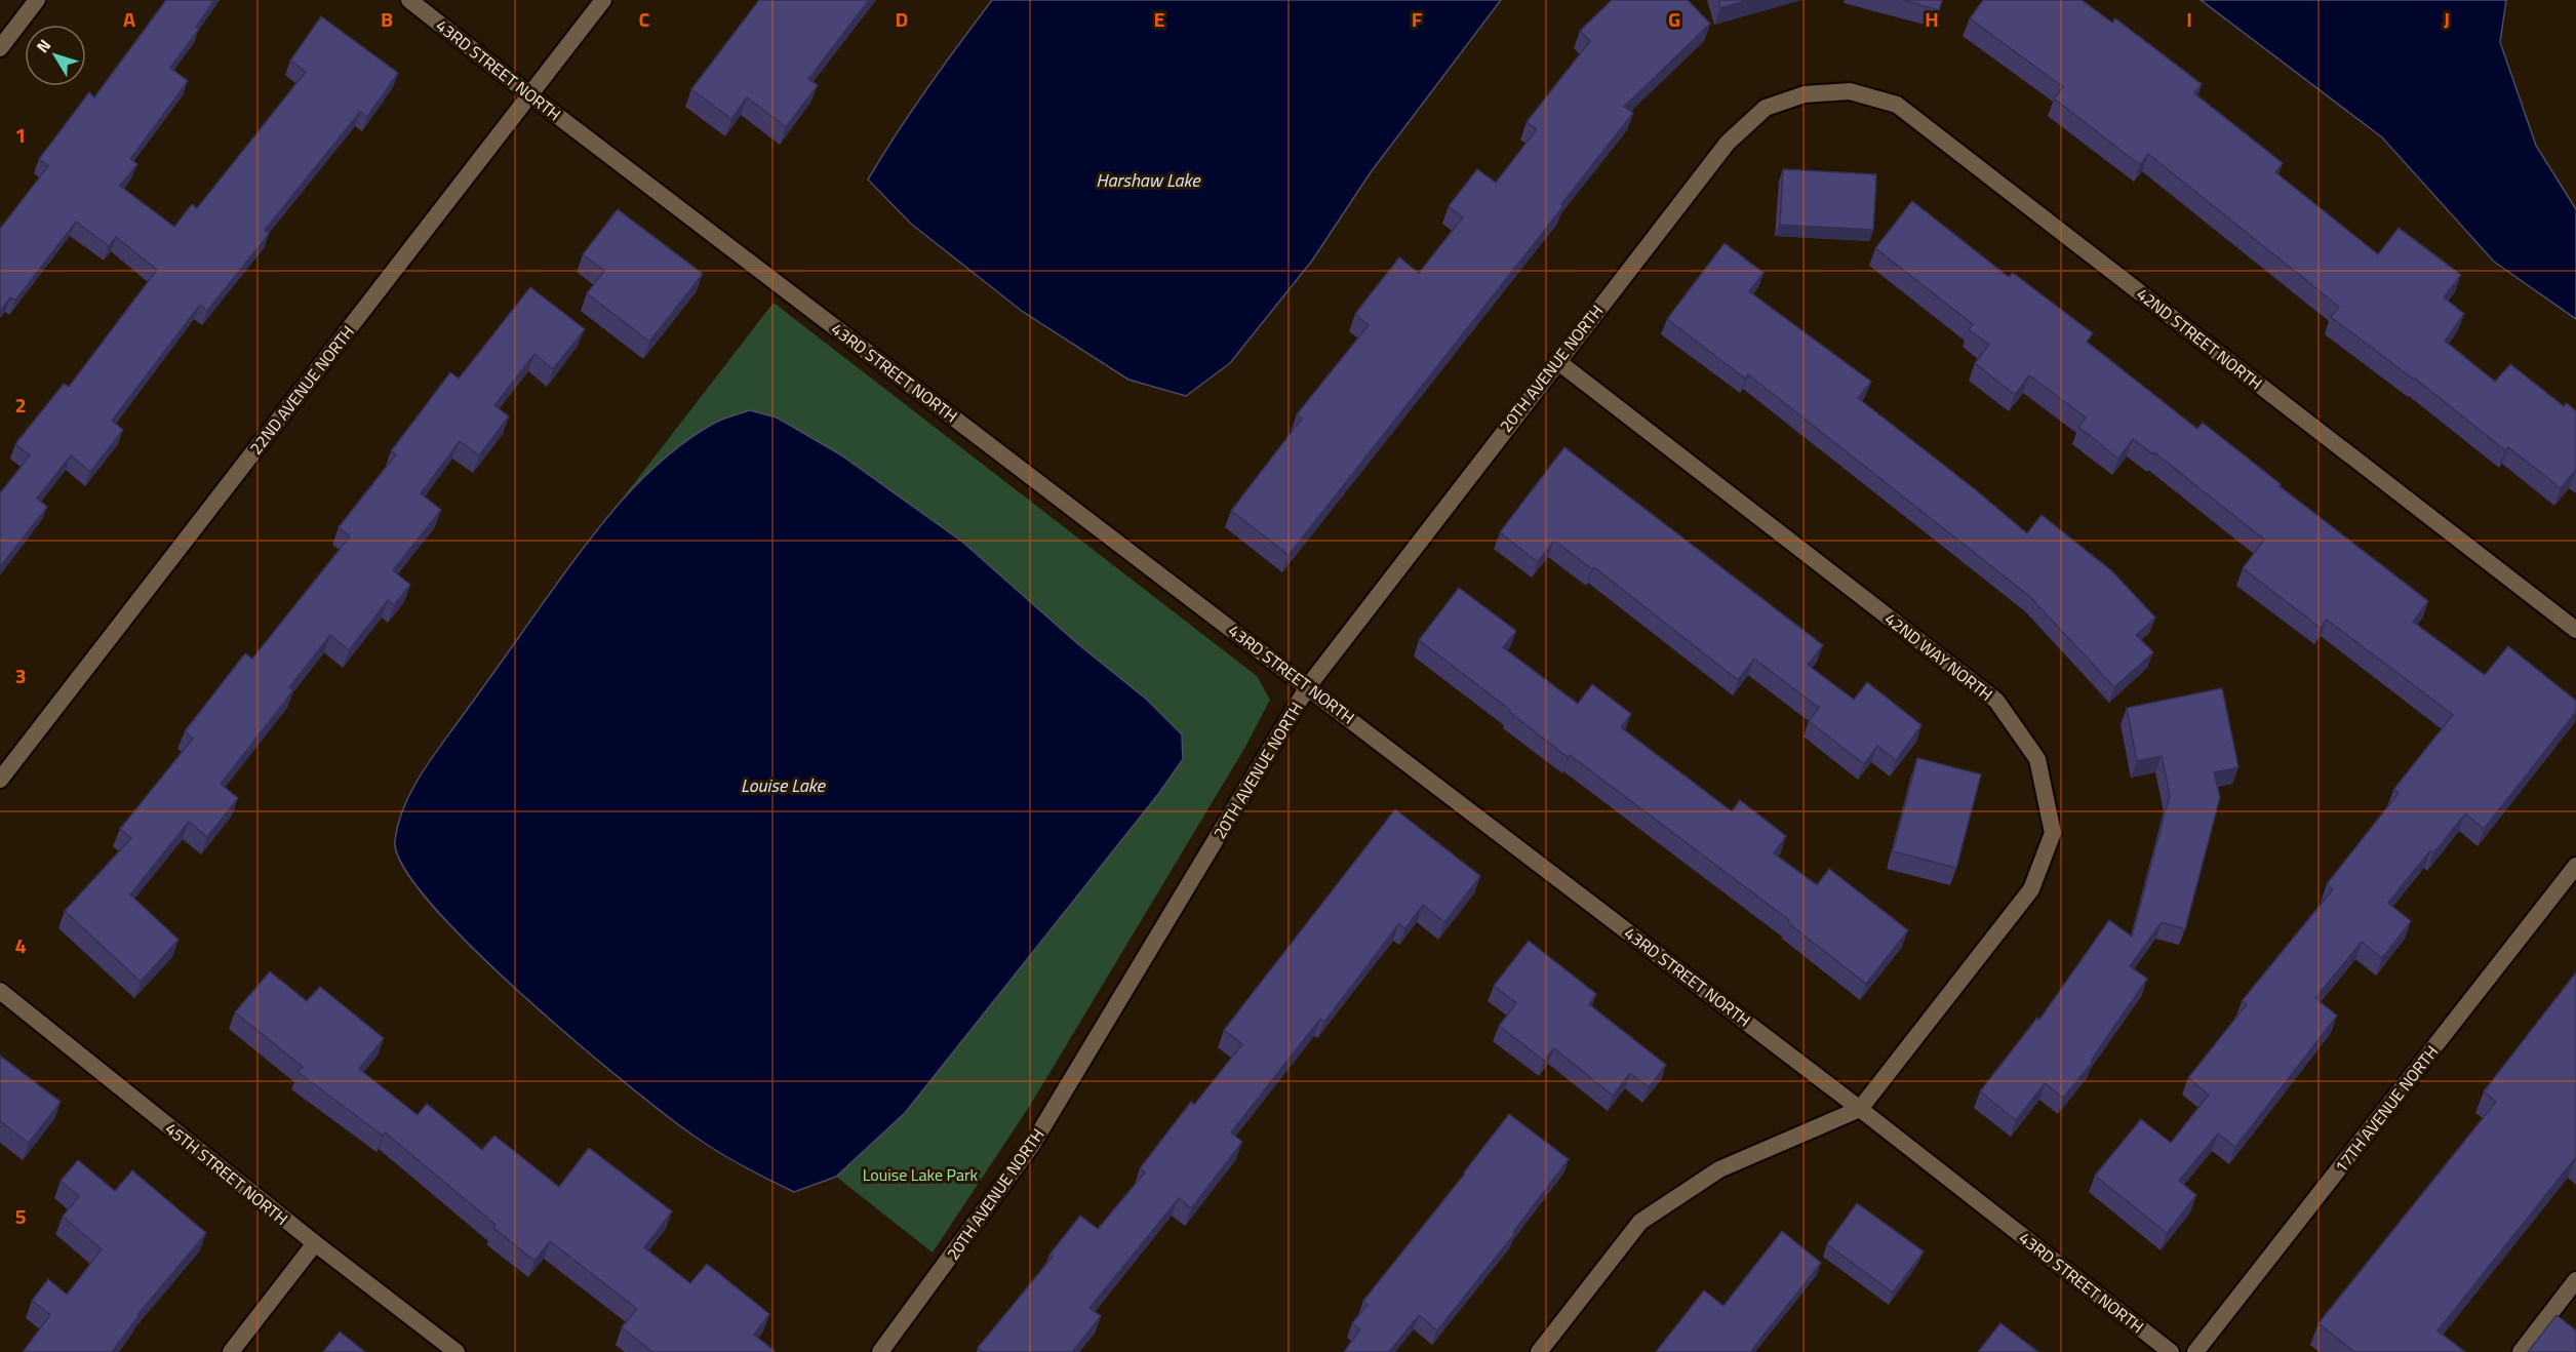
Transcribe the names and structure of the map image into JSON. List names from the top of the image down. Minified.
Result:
{"streets":{"street":["43RD STREET NORTH","42ND STREET NORTH","20TH AVENUE NORTH","22ND AVENUE NORTH","42ND WAY NORTH","17TH AVENUE NORTH","45TH STREET NORTH"]},"crossings":[["43RD STREET NORTH","20TH AVENUE NORTH"],["43RD STREET NORTH","22ND AVENUE NORTH"],["43RD STREET NORTH","42ND WAY NORTH"],["42ND STREET NORTH","20TH AVENUE NORTH"],["20TH AVENUE NORTH","42ND WAY NORTH"]],"water":["Harshaw Lake","Louise Lake"],"parks":["Louise Lake Park"],"north":"top left","grid":{"columns":["A","B","C","D","E","F","G","H","I","J"],"rows":["1","2","3","4","5"]}}
